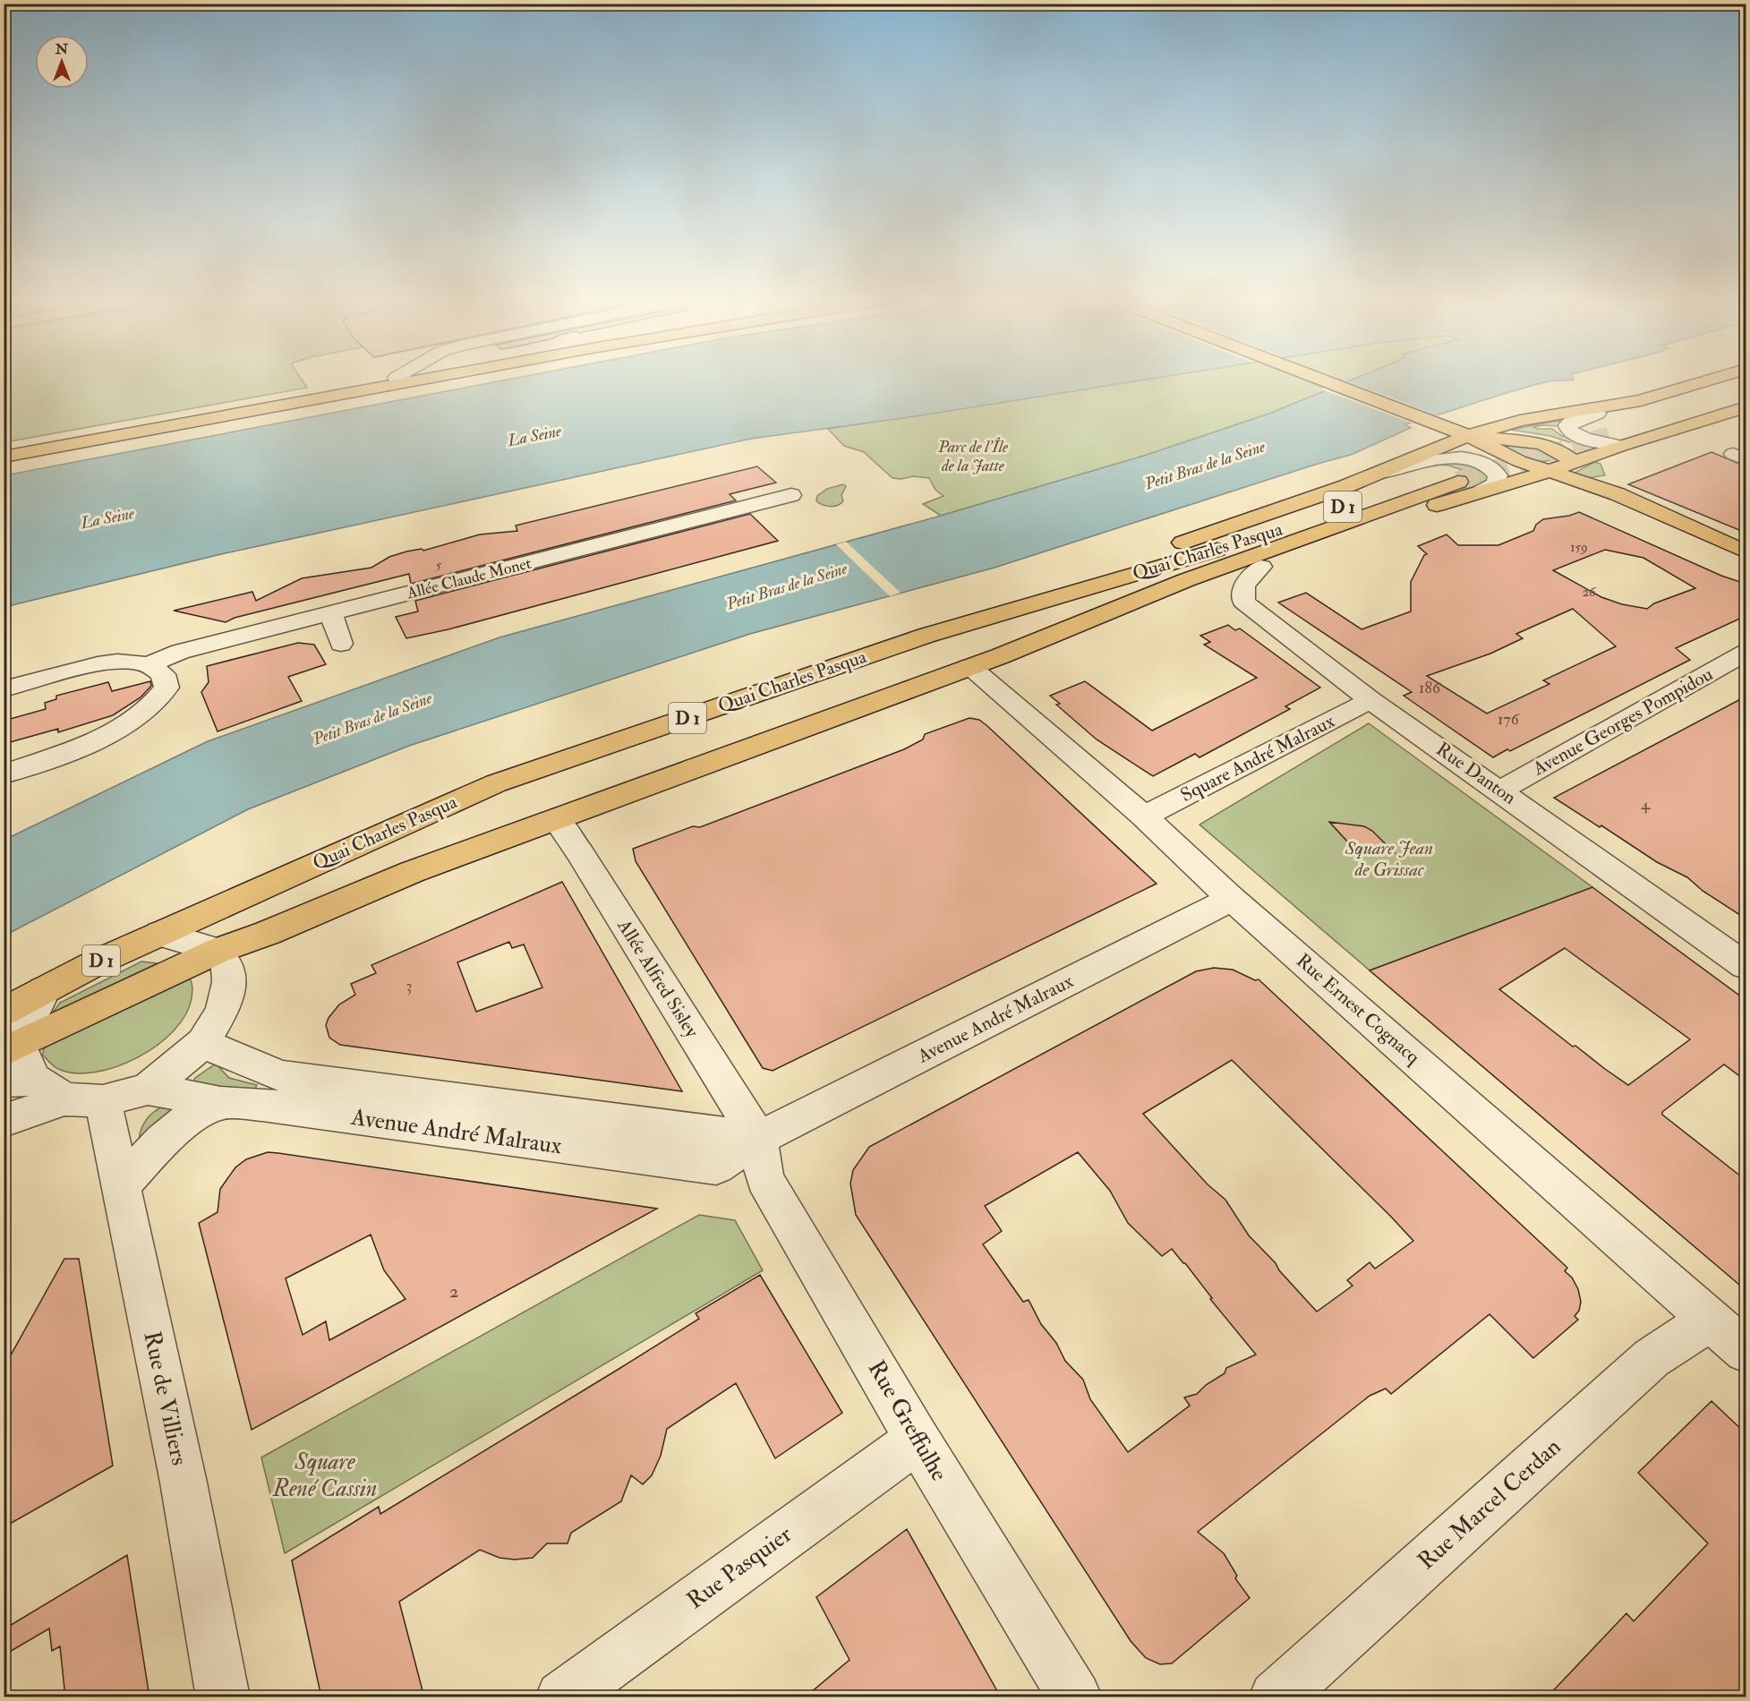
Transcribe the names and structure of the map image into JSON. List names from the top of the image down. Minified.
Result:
{"streets":{"main road":["D 1","Quai Charles Pasqua"],"street":["Allée Claude Monet","Avenue Georges Pompidou","Square André Malraux","Rue Danton","Allée Alfred Sisley","Rue Ernest Cognacq","Avenue André Malraux","Rue de Villiers","Rue Greffulhe","Rue Marcel Cerdan","Rue Pasquier"]},"crossings":[["D 1","Quai Charles Pasqua"],["Quai Charles Pasqua","Allée Alfred Sisley"],["Quai Charles Pasqua","Rue Ernest Cognacq"],["Avenue Georges Pompidou","Rue Danton"],["Square André Malraux","Rue Danton"],["Square André Malraux","Rue Ernest Cognacq"],["Allée Alfred Sisley","Avenue André Malraux"],["Allée Alfred Sisley","Rue Greffulhe"],["Rue Ernest Cognacq","Avenue André Malraux"],["Rue Ernest Cognacq","Rue Marcel Cerdan"],["Avenue André Malraux","Rue Greffulhe"],["Rue Greffulhe","Rue Pasquier"]],"water":["La Seine","Petit Bras de la Seine"],"parks":["Parc de l'Île de la Jatte","Square Jean de Grissac","Square René Cassin"],"house_numbers":["159","5","26","186","176","4","3","2"],"north":"top"}
